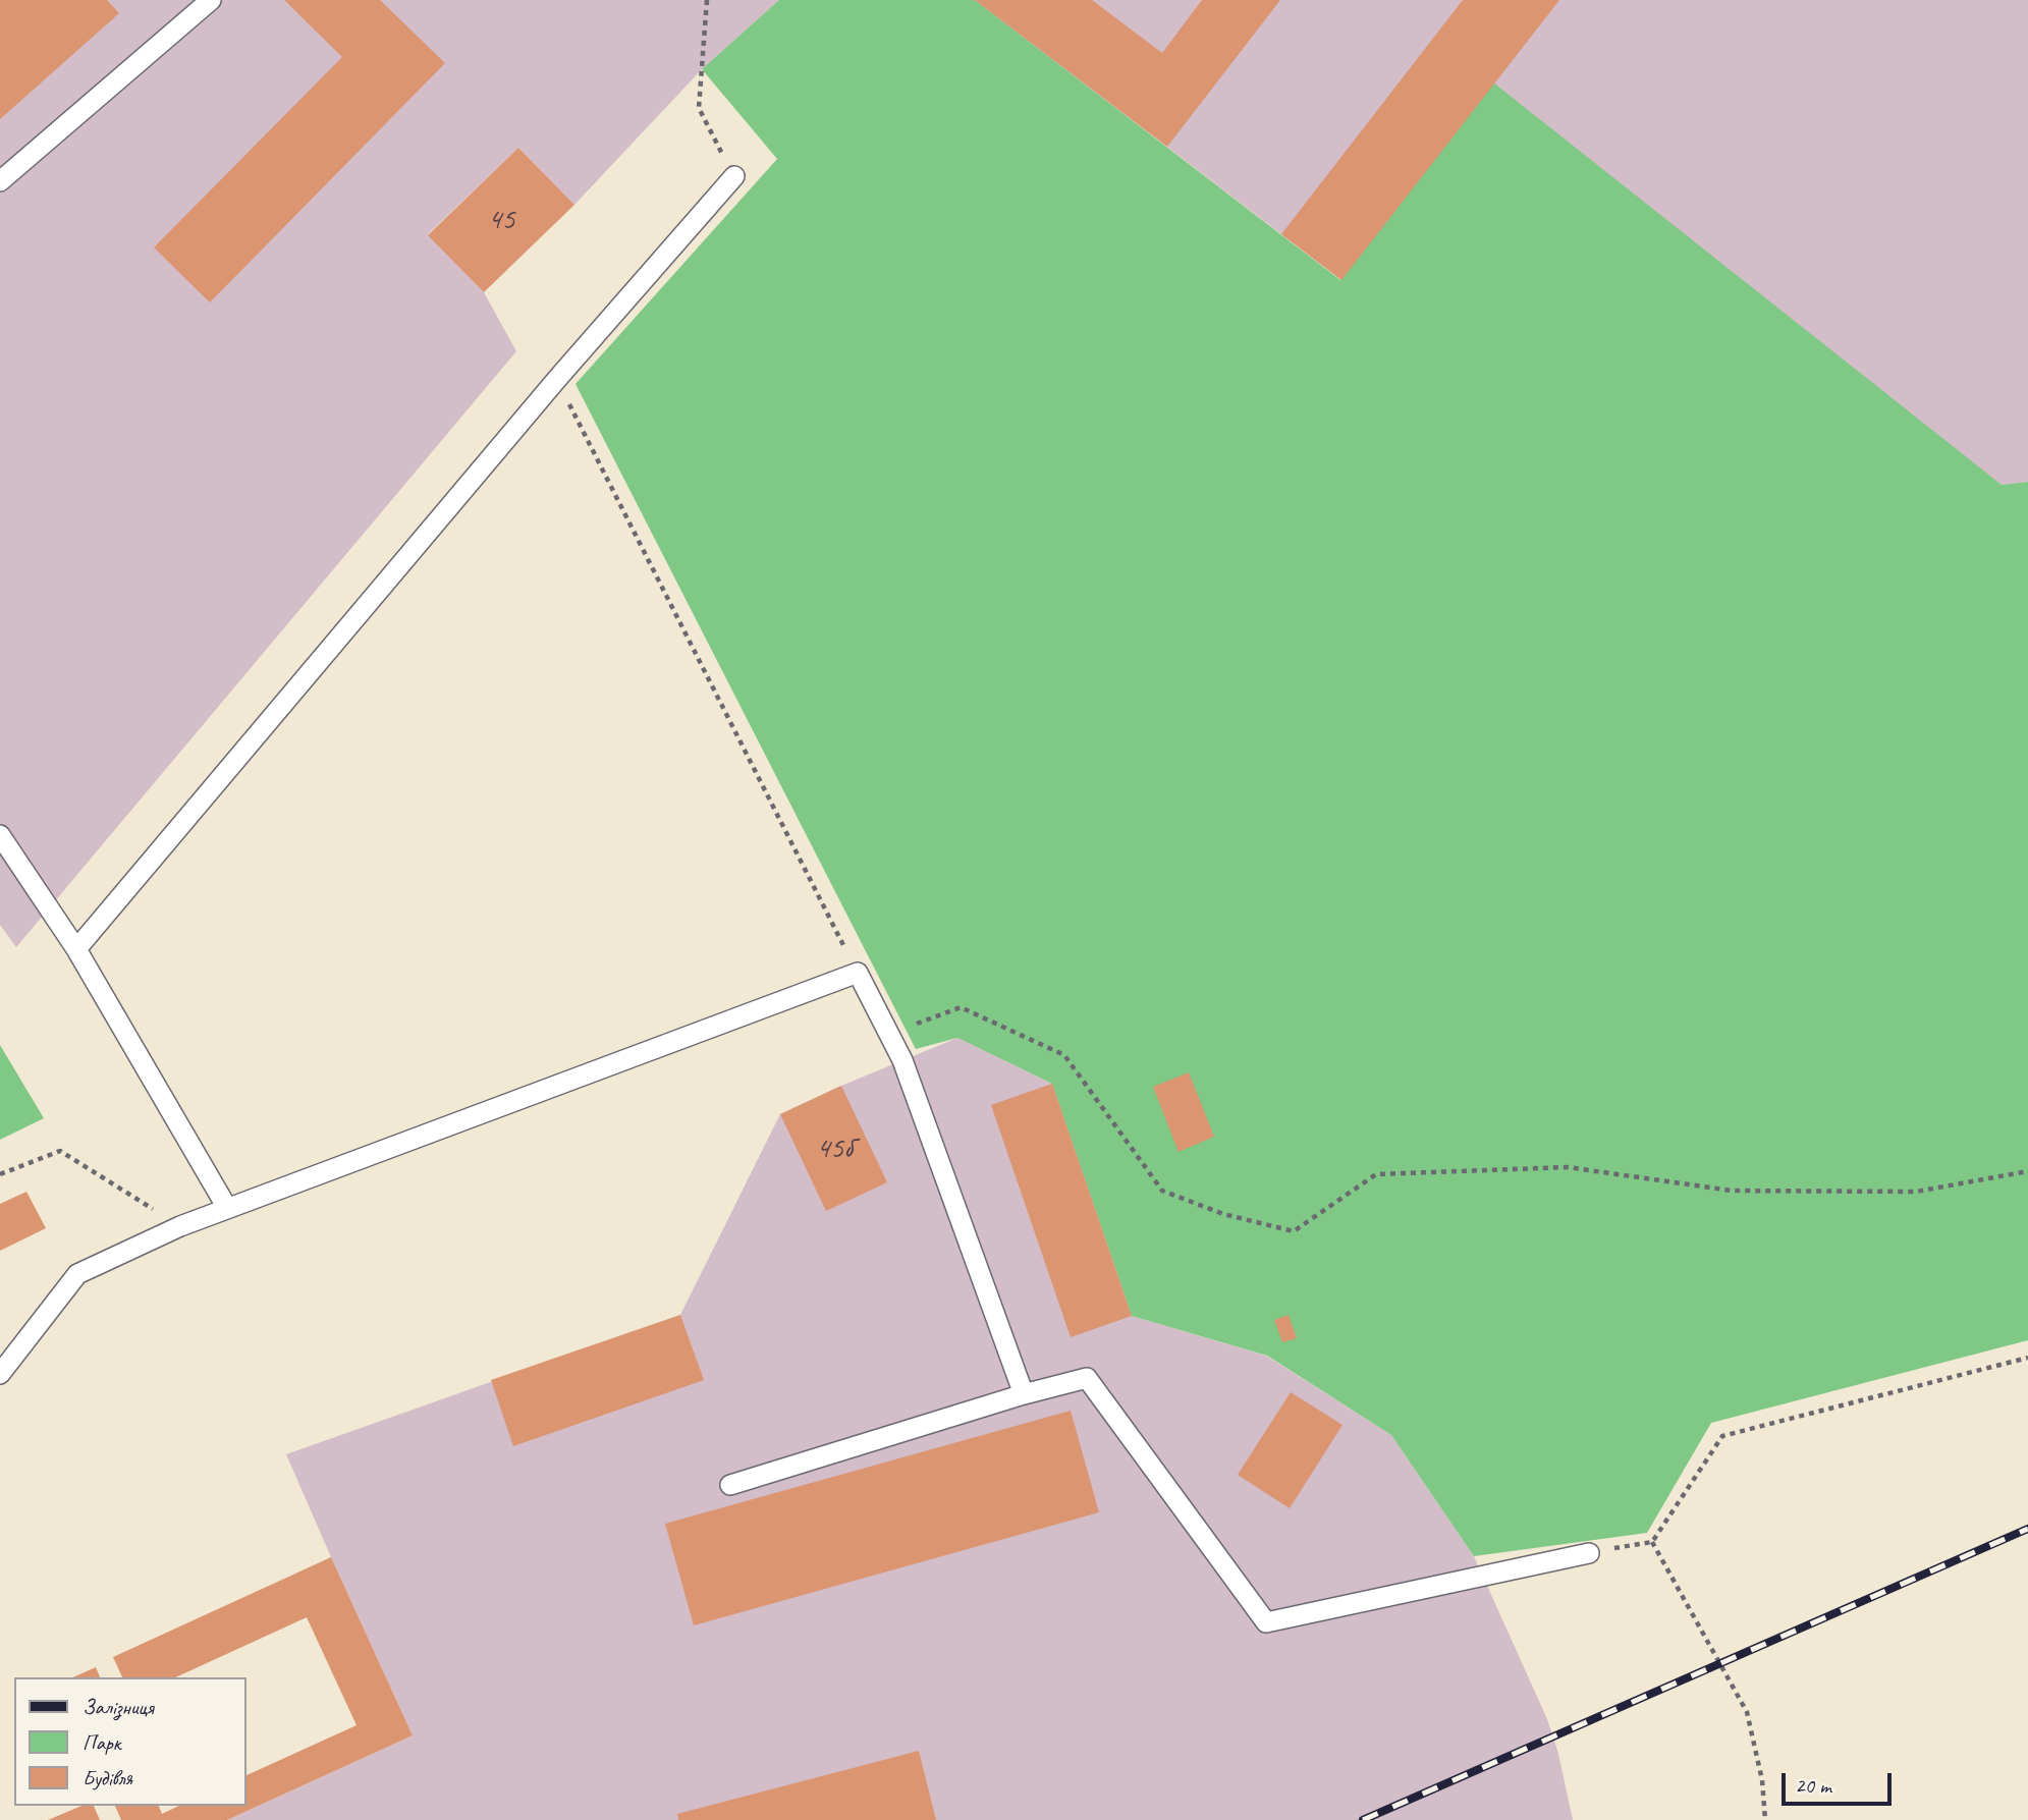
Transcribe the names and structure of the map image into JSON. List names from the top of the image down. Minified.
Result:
{"house_numbers":["45","45б"],"legend":["Залізниця","Парк","Будівля"],"scale_bar":"20 m"}
